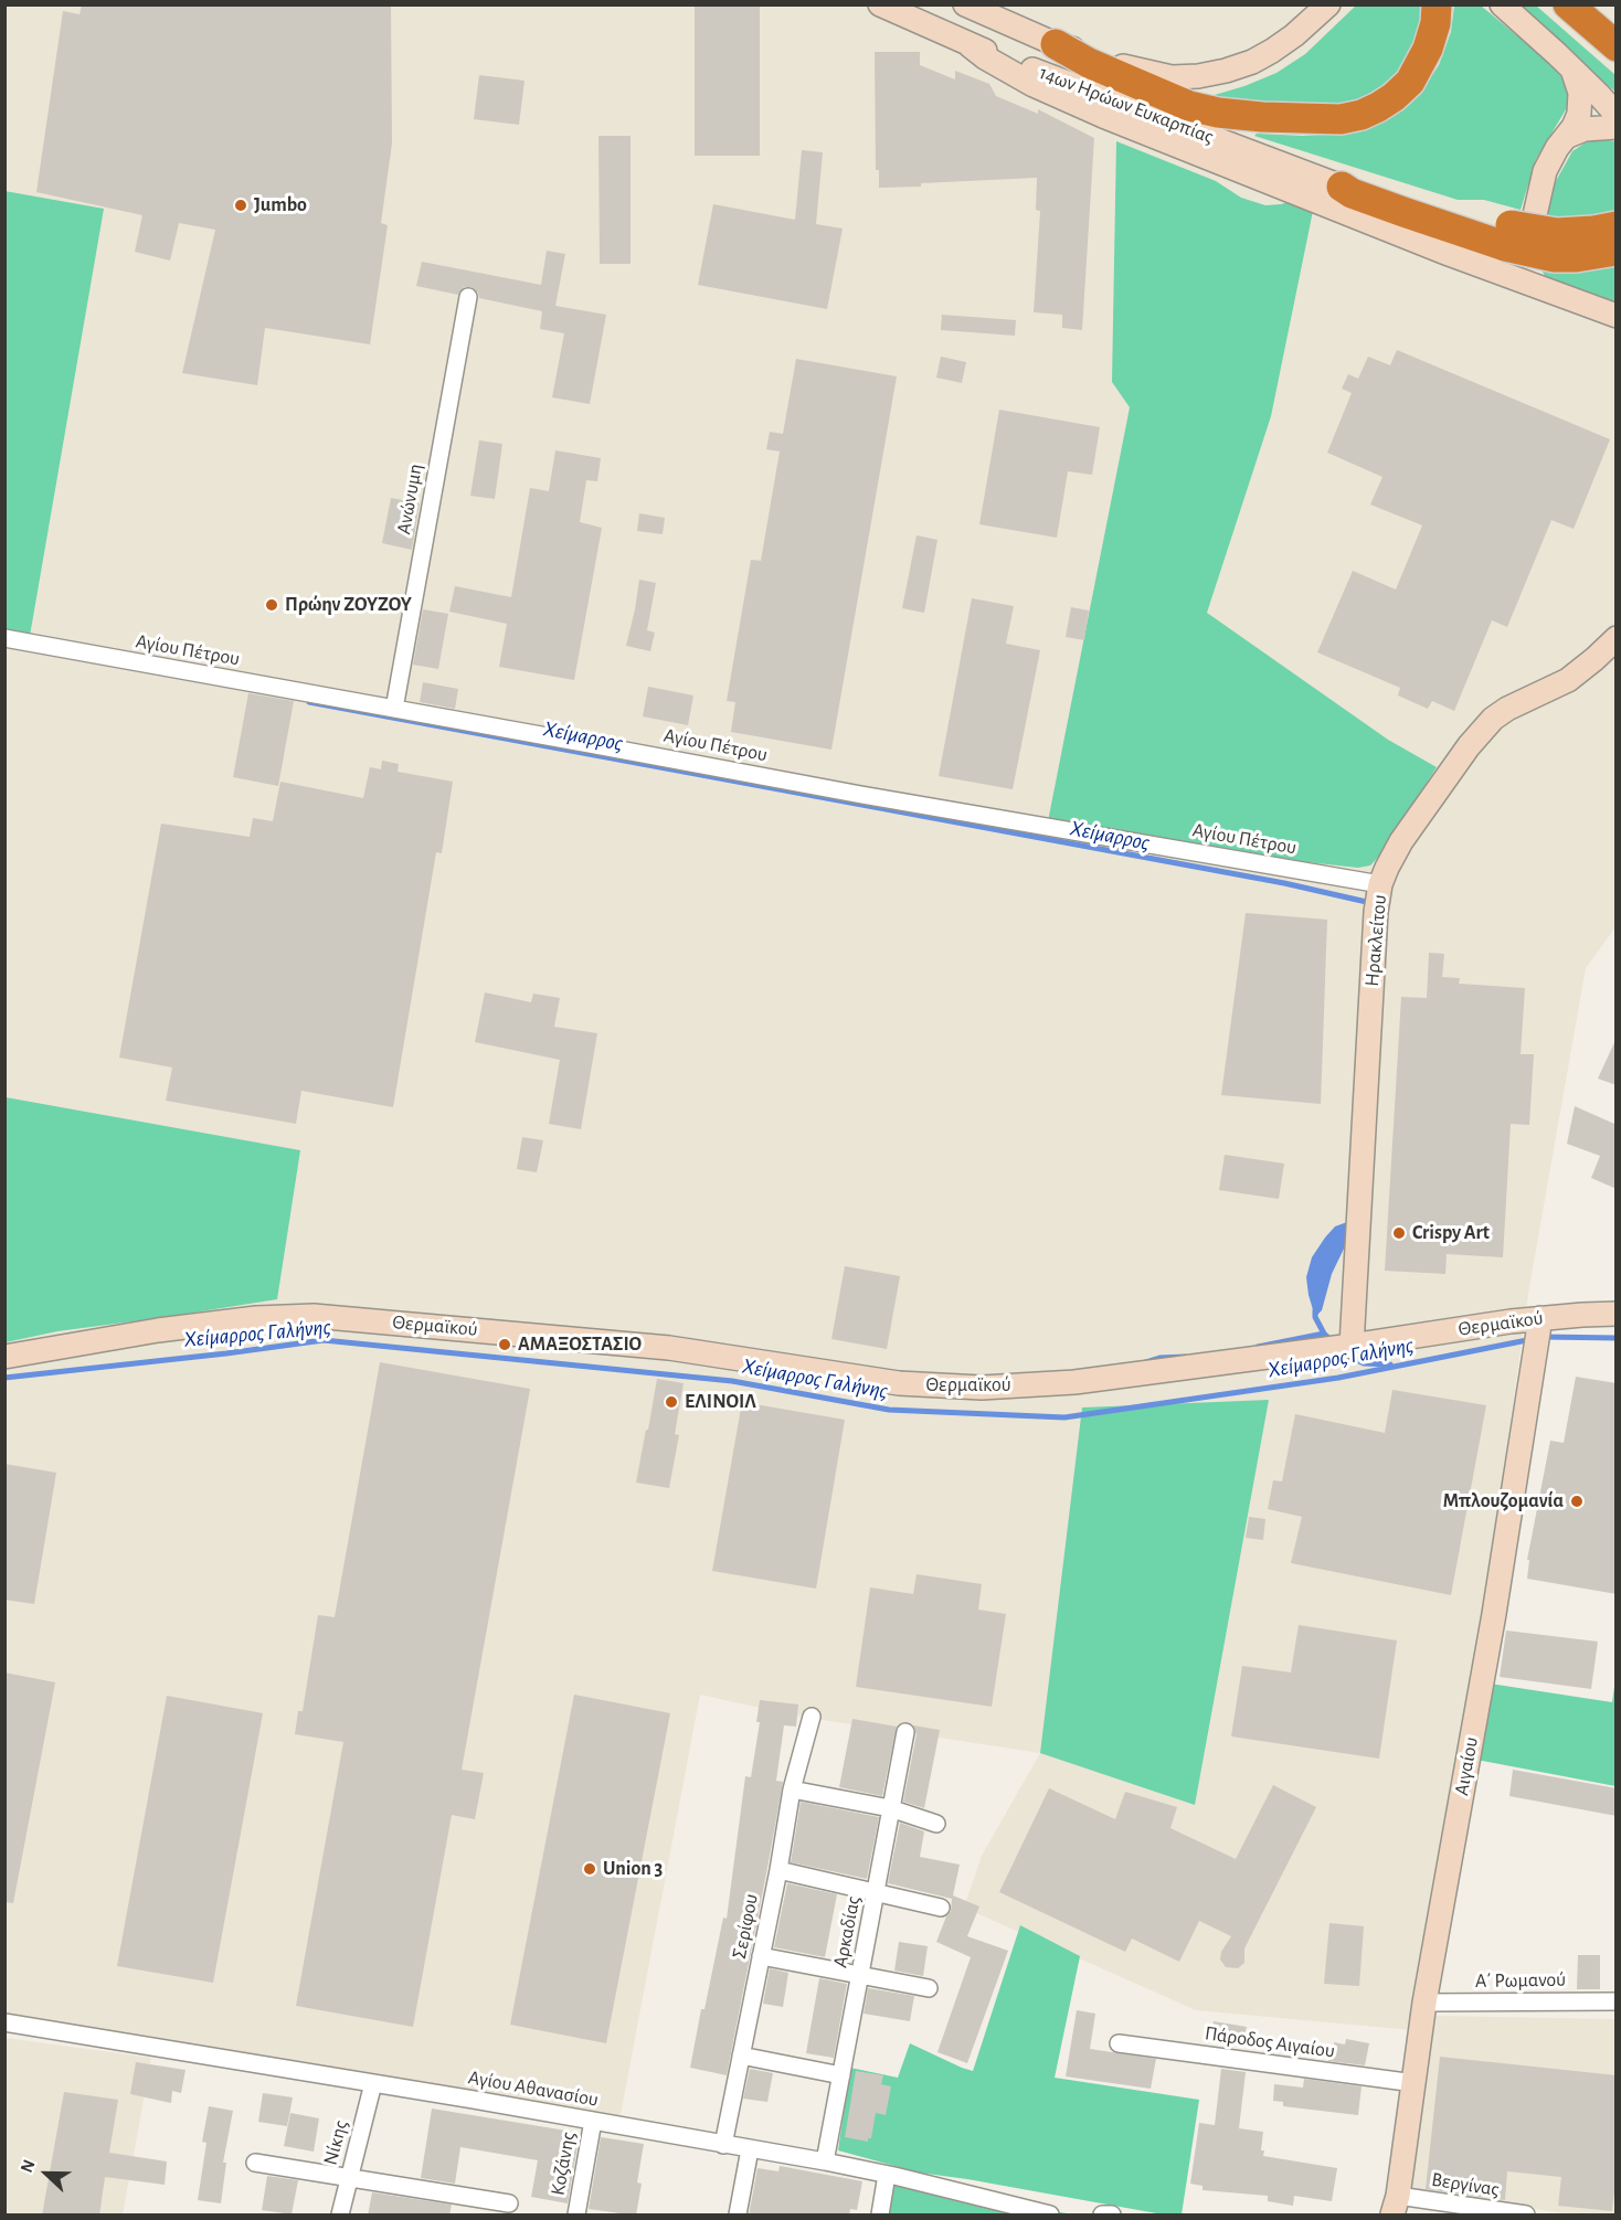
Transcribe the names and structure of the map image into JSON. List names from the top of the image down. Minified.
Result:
{"streets":{"street":["14ων Ηρώων Ευκαρπίας","Ανώνυμη","Αγίου Πέτρου","Ηρακλείτου","Θερμαϊκού","Αιγαίου","Σερίφου","Αρκαδίας","Α΄ Ρωμανού","Πάροδος Αιγαίου","Αγίου Αθανασίου","Νίκης","Κοζάνης","Βεργίνας"]},"crossings":[["Ανώνυμη","Αγίου Πέτρου"],["Αγίου Πέτρου","Ηρακλείτου"],["Ηρακλείτου","Θερμαϊκού"],["Θερμαϊκού","Αιγαίου"],["Αιγαίου","Α΄ Ρωμανού"],["Αιγαίου","Πάροδος Αιγαίου"],["Αιγαίου","Βεργίνας"],["Σερίφου","Αγίου Αθανασίου"],["Αρκαδίας","Αγίου Αθανασίου"],["Αγίου Αθανασίου","Νίκης"],["Αγίου Αθανασίου","Κοζάνης"]],"water":["Χείμαρρος","Χείμαρρος Γαλήνης"],"places":["Jumbo","Πρώην ΖΟΥΖΟΥ","Crispy Art","ΑΜΑΞΟΣΤΑΣΙΟ","ΕΛΙΝΟΙΛ","Μπλουζομανία","Union 3"],"north":"left"}
